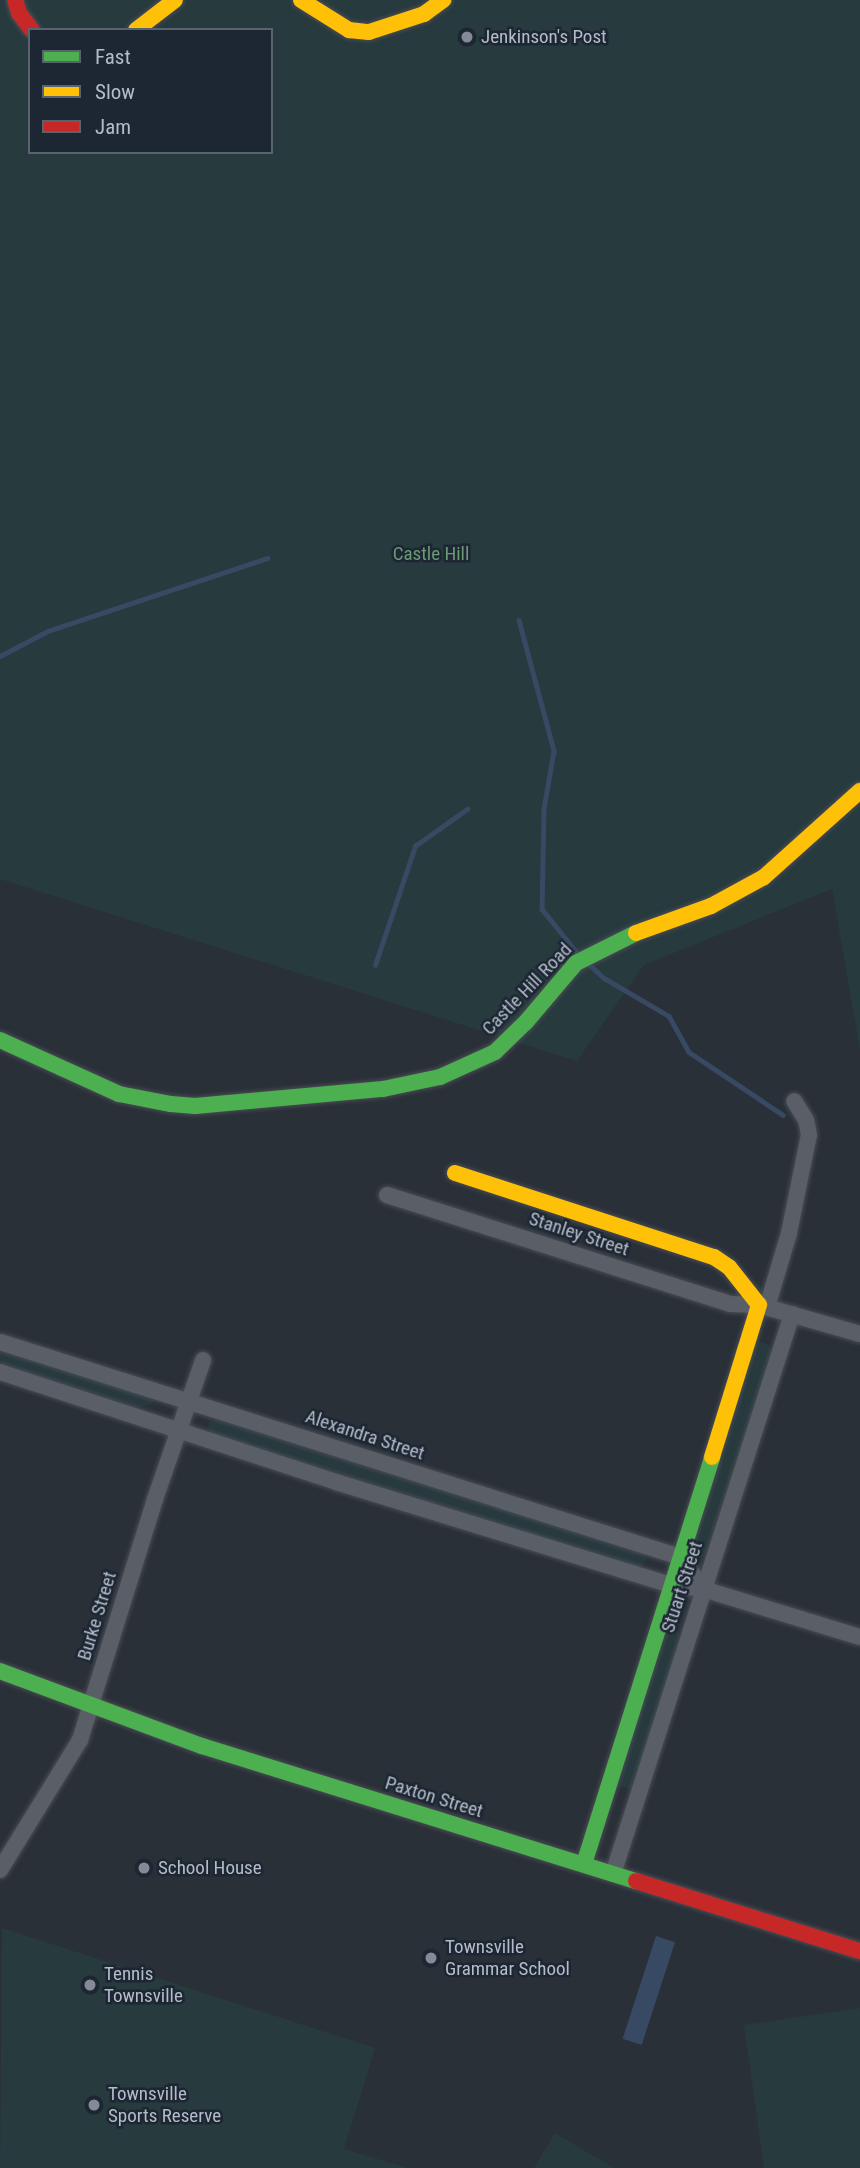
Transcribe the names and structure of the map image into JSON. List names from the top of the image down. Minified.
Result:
{"streets":{"street":["Castle Hill Road","Stanley Street","Alexandra Street","Stuart Street","Burke Street","Paxton Street"]},"crossings":[["Stanley Street","Stuart Street"],["Alexandra Street","Stuart Street"],["Alexandra Street","Burke Street"],["Stuart Street","Paxton Street"],["Burke Street","Paxton Street"]],"parks":["Castle Hill"],"places":["Jenkinson's Post","School House","Townsville Grammar School","Tennis Townsville","Townsville Sports Reserve"],"legend":["Fast","Slow","Jam"]}
